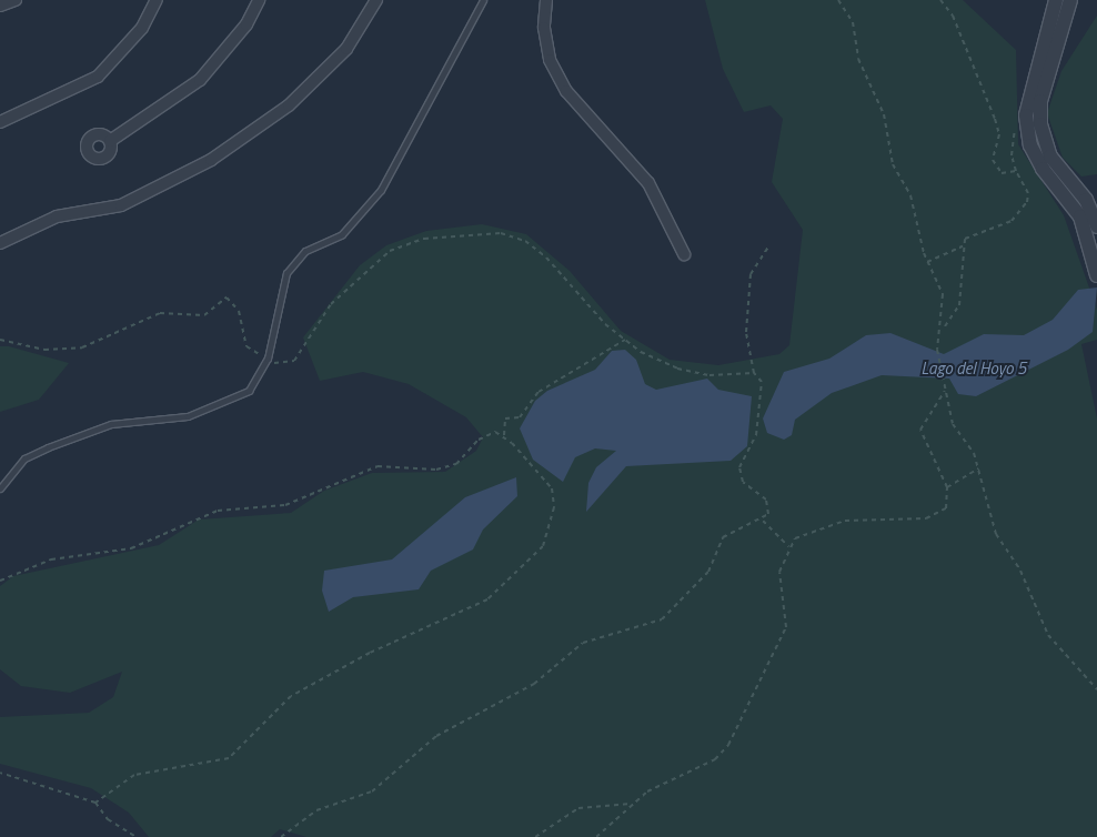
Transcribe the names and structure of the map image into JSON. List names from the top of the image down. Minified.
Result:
{"water":["Lago del Hoyo 5"]}
